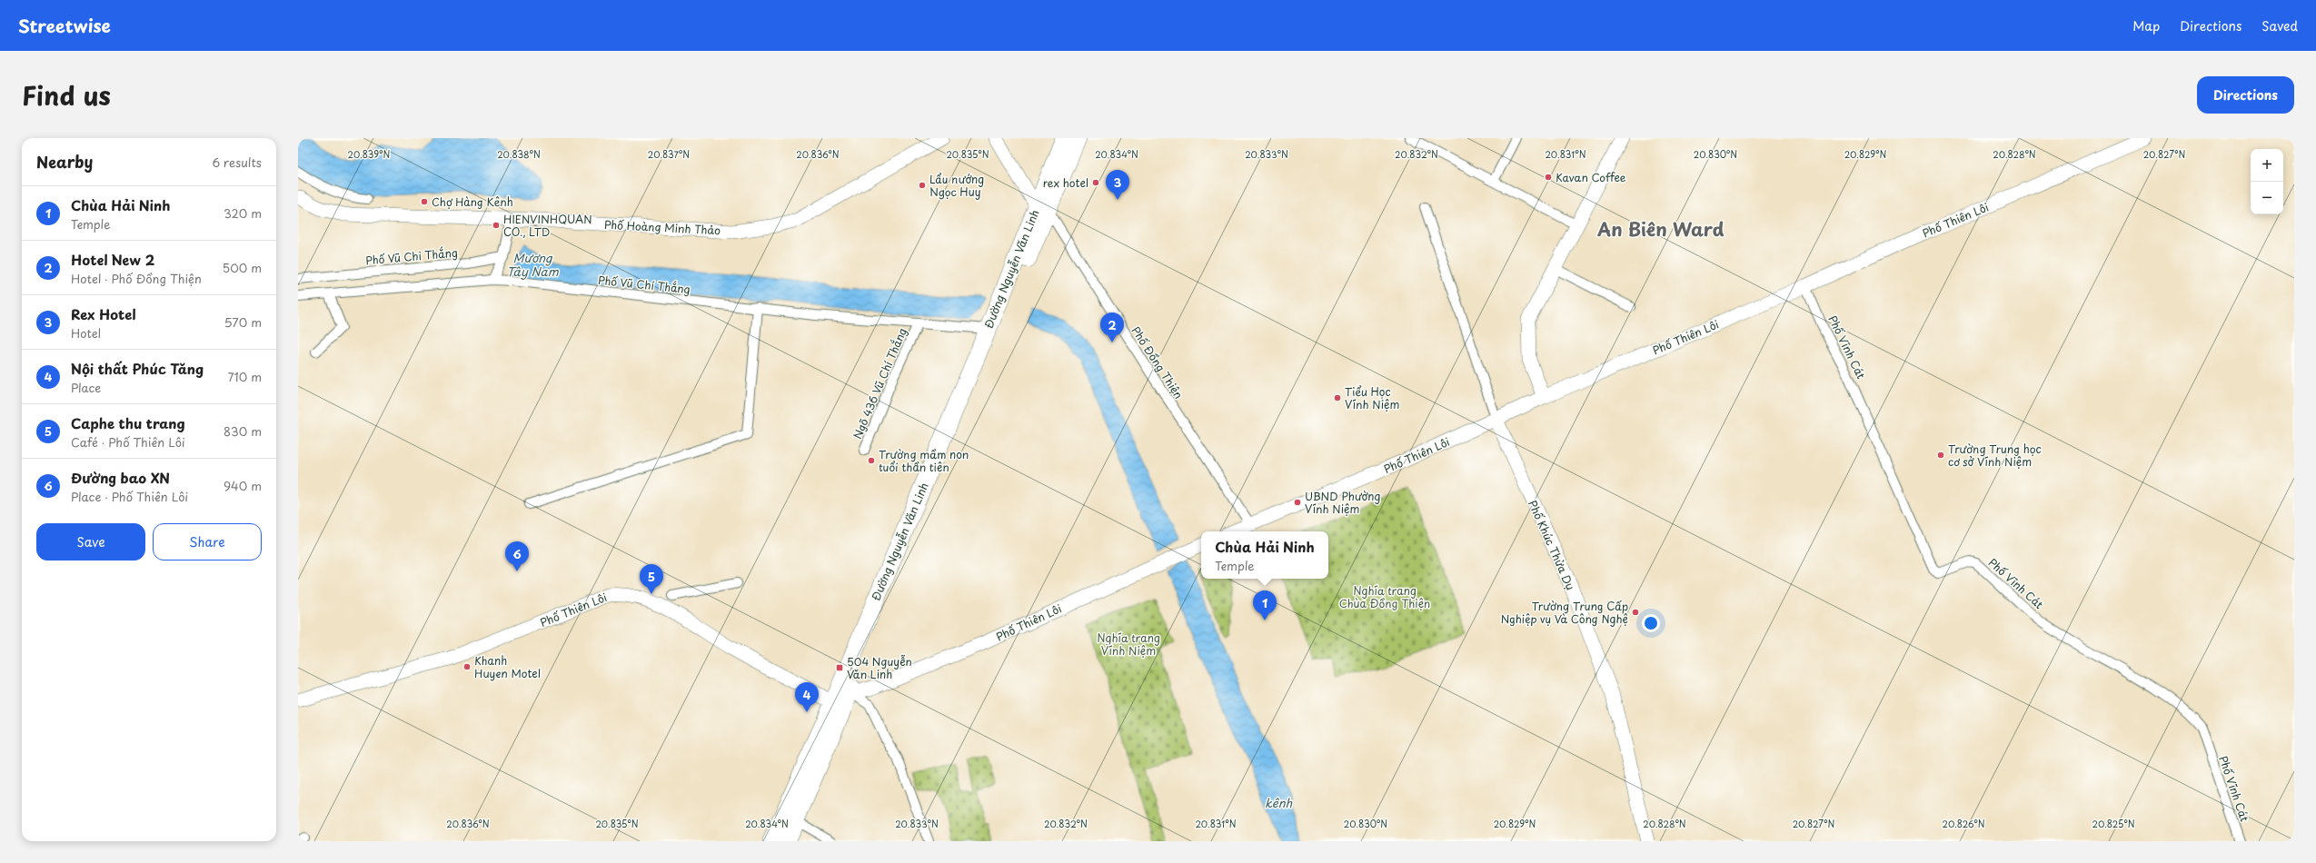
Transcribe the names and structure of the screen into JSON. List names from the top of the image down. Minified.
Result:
{"streets":{"highway":["Đường Nguyễn Văn Linh"],"main road":["Phố Thiên Lôi","Phố Hoàng Minh Thảo","Phố Khúc Thừa Dụ"],"street":["Phố Vũ Chi Thắng","Phố Vũ Chí Thắng","Phố Vĩnh Cát","Phố Đồng Thiện","Ngõ 436 Vũ Chí Thắng"]},"crossings":[["Phố Thiên Lôi","Đường Nguyễn Văn Linh"],["Phố Thiên Lôi","Phố Vĩnh Cát"],["Phố Thiên Lôi","Phố Đồng Thiện"],["Phố Thiên Lôi","Phố Khúc Thừa Dụ"],["Đường Nguyễn Văn Linh","Phố Vũ Chí Thắng"],["Đường Nguyễn Văn Linh","Phố Đồng Thiện"],["Phố Vũ Chí Thắng","Ngõ 436 Vũ Chí Thắng"]],"districts":["An Biên Ward"],"water":["Mương Tây Nam","kênh"],"parks":["Nghĩa trang Chùa Đồng Thiện","Nghĩa trang Vĩnh Niệm"],"places":{"other":["Kavan Coffee","rex hotel","Lẩu nướng Ngọc Huy","Chợ Hàng Kênh","HIENVINHQUAN CO., LTD","Tiểu Học Vĩnh Niệm","Trường Trung học cơ sở Vĩnh Niệm","Trường mầm non tuổi thần tiên","UBND Phường Vĩnh Niệm","Trường Trung Cấp Nghiệp vụ Và Công Nghệ","Khanh Huyen Motel"],"transit":["504 Nguyễn Văn Linh"]},"page":{"header":"Streetwise","nav":["Map","Directions","Saved"],"title":"Find us","buttons":["Directions",["Save","Share"]],"heading":["Nearby","6 results"],"map_buttons":["+","−"],"pins":["3","2","6","5","1","4"],"list":[{"mark":"1","name":"Chùa Hải Ninh","note":"Temple","value":"320 m"},{"mark":"2","name":"Hotel New 2","note":"Hotel · Phố Đồng Thiện","value":"500 m"},{"mark":"3","name":"Rex Hotel","note":"Hotel","value":"570 m"},{"mark":"4","name":"Nội thất Phúc Tăng","note":"Place","value":"710 m"},{"mark":"5","name":"Caphe thu trang","note":"Café · Phố Thiên Lôi","value":"830 m"},{"mark":"6","name":"Đường bao XN","note":"Place · Phố Thiên Lôi","value":"940 m"}],"popup":["Chùa Hải Ninh","Temple"]},"coordinates":["20.839°N","20.838°N","20.837°N","20.836°N","20.835°N","20.834°N","20.833°N","20.832°N","20.831°N","20.830°N","20.829°N","20.828°N","20.827°N","20.826°N","20.825°N"]}
